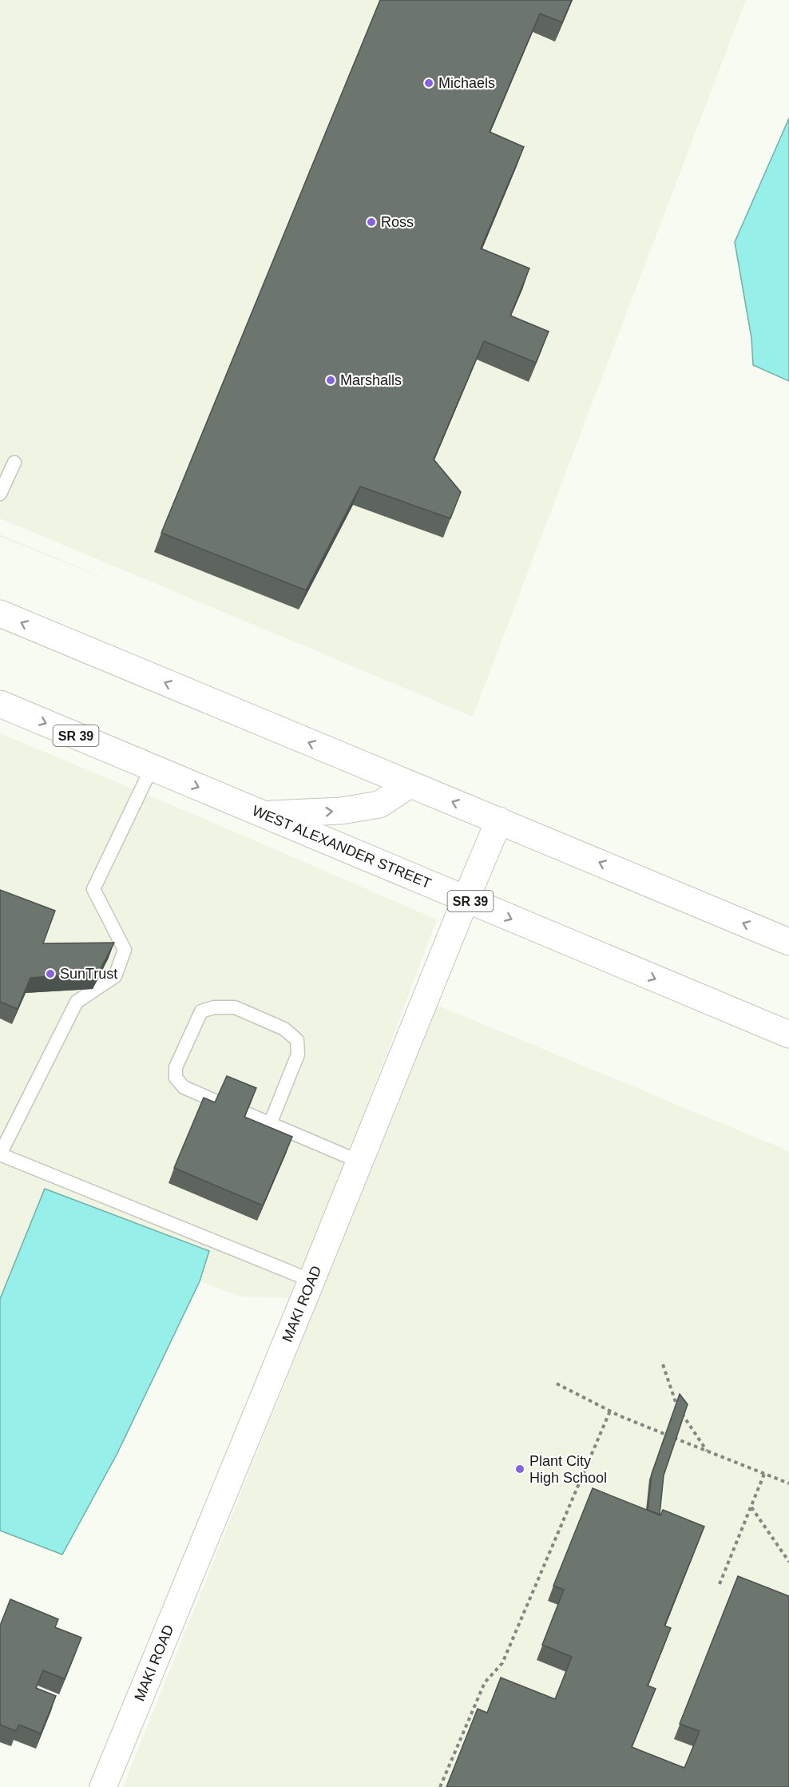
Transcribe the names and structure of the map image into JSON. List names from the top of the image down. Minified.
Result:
{"streets":{"main road":["SR 39","WEST ALEXANDER STREET","MAKI ROAD"]},"crossings":[["WEST ALEXANDER STREET","MAKI ROAD"]],"places":["Michaels","Ross","Marshalls","SunTrust","Plant City High School"]}
